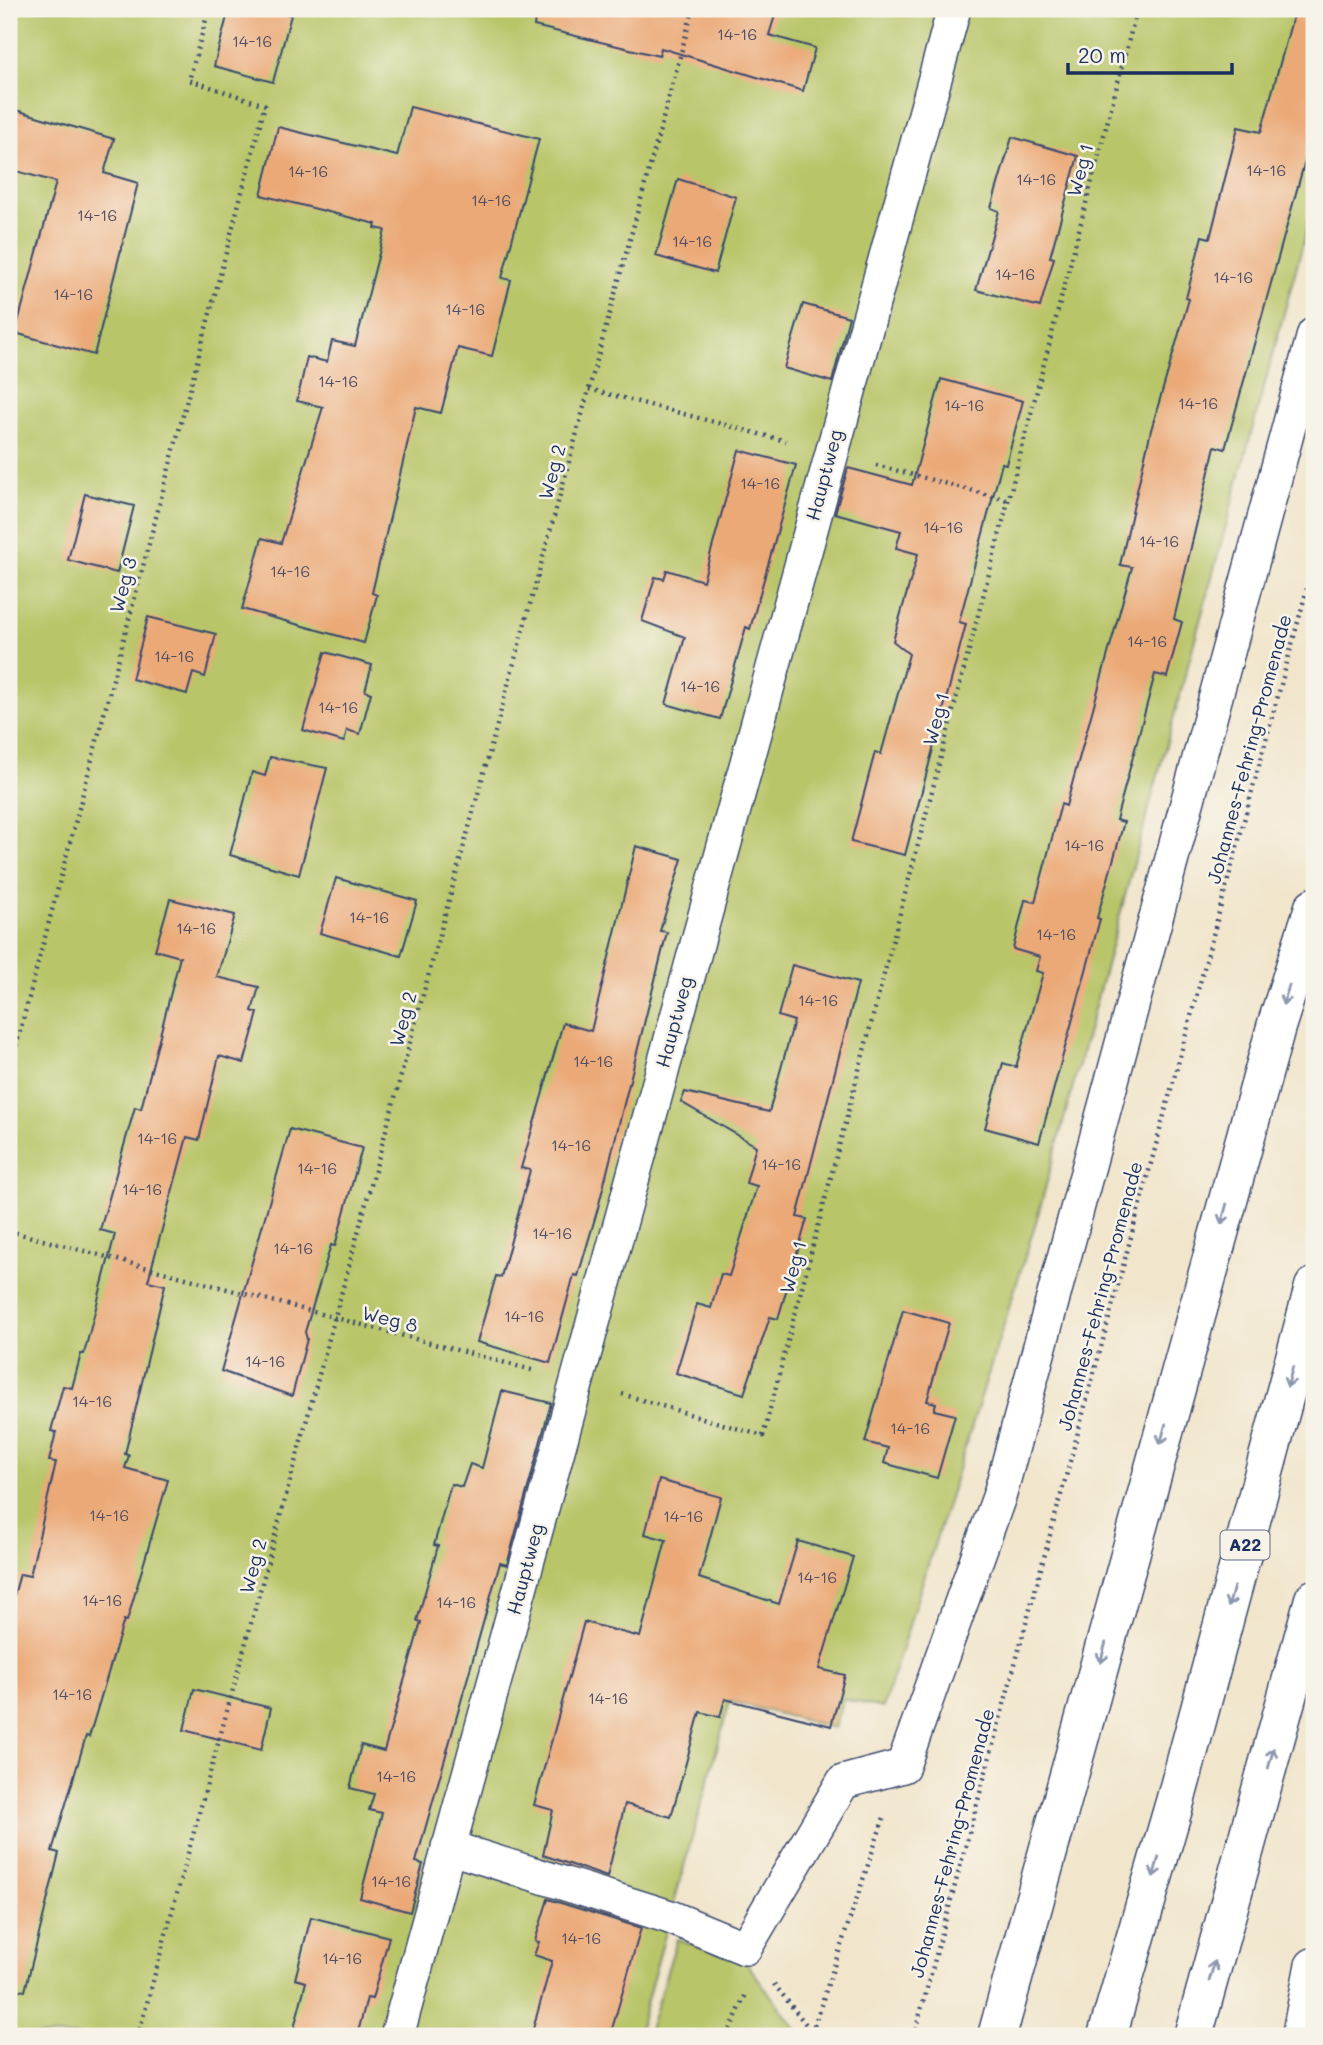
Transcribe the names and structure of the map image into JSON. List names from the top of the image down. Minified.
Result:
{"streets":{"main road":["A22"],"lane":["Hauptweg"],"path":["Weg 1","Weg 2","Weg 3","Johannes-Fehring-Promenade","Weg 8"]},"crossings":[["Weg 1","Weg 8"],["Weg 2","Weg 8"],["Hauptweg","Weg 8"]],"house_numbers":["14-16","14-16","14-16","14-16","14-16","14-16","14-16","14-16","14-16","14-16","14-16","14-16","14-16","14-16","14-16","14-16","14-16","14-16","14-16","14-16","14-16","14-16","14-16","14-16","14-16","14-16","14-16","14-16","14-16","14-16","14-16","14-16","14-16","14-16","14-16","14-16","14-16","14-16","14-16","14-16","14-16","14-16","14-16","14-16","14-16","14-16","14-16","14-16","14-16","14-16","14-16"],"scale_bar":"20 m"}
